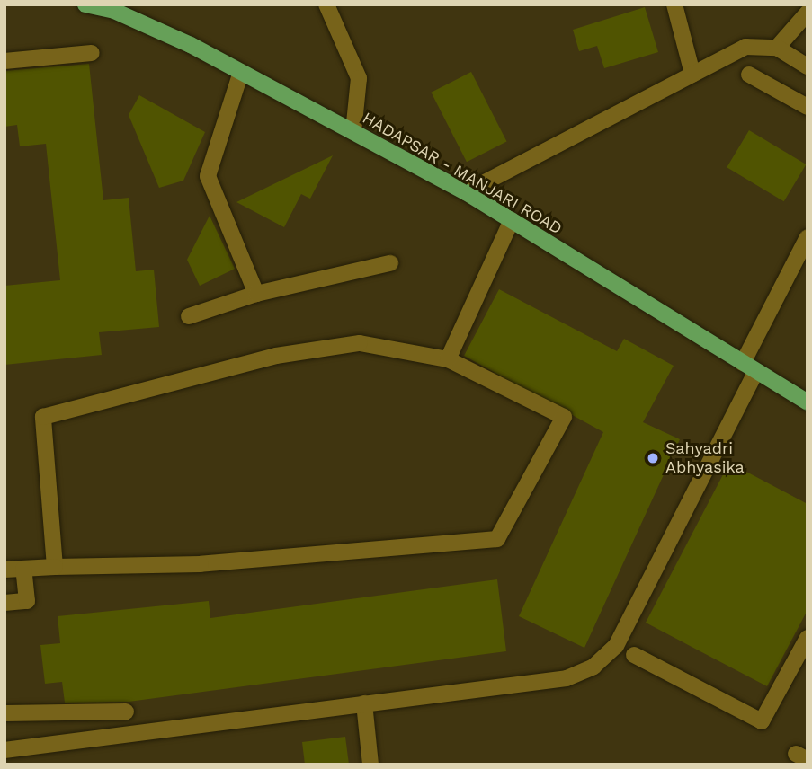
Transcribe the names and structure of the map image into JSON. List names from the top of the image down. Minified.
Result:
{"streets":{"main road":["HADAPSAR - MANJARI ROAD"]},"places":["Sahyadri Abhyasika"]}
